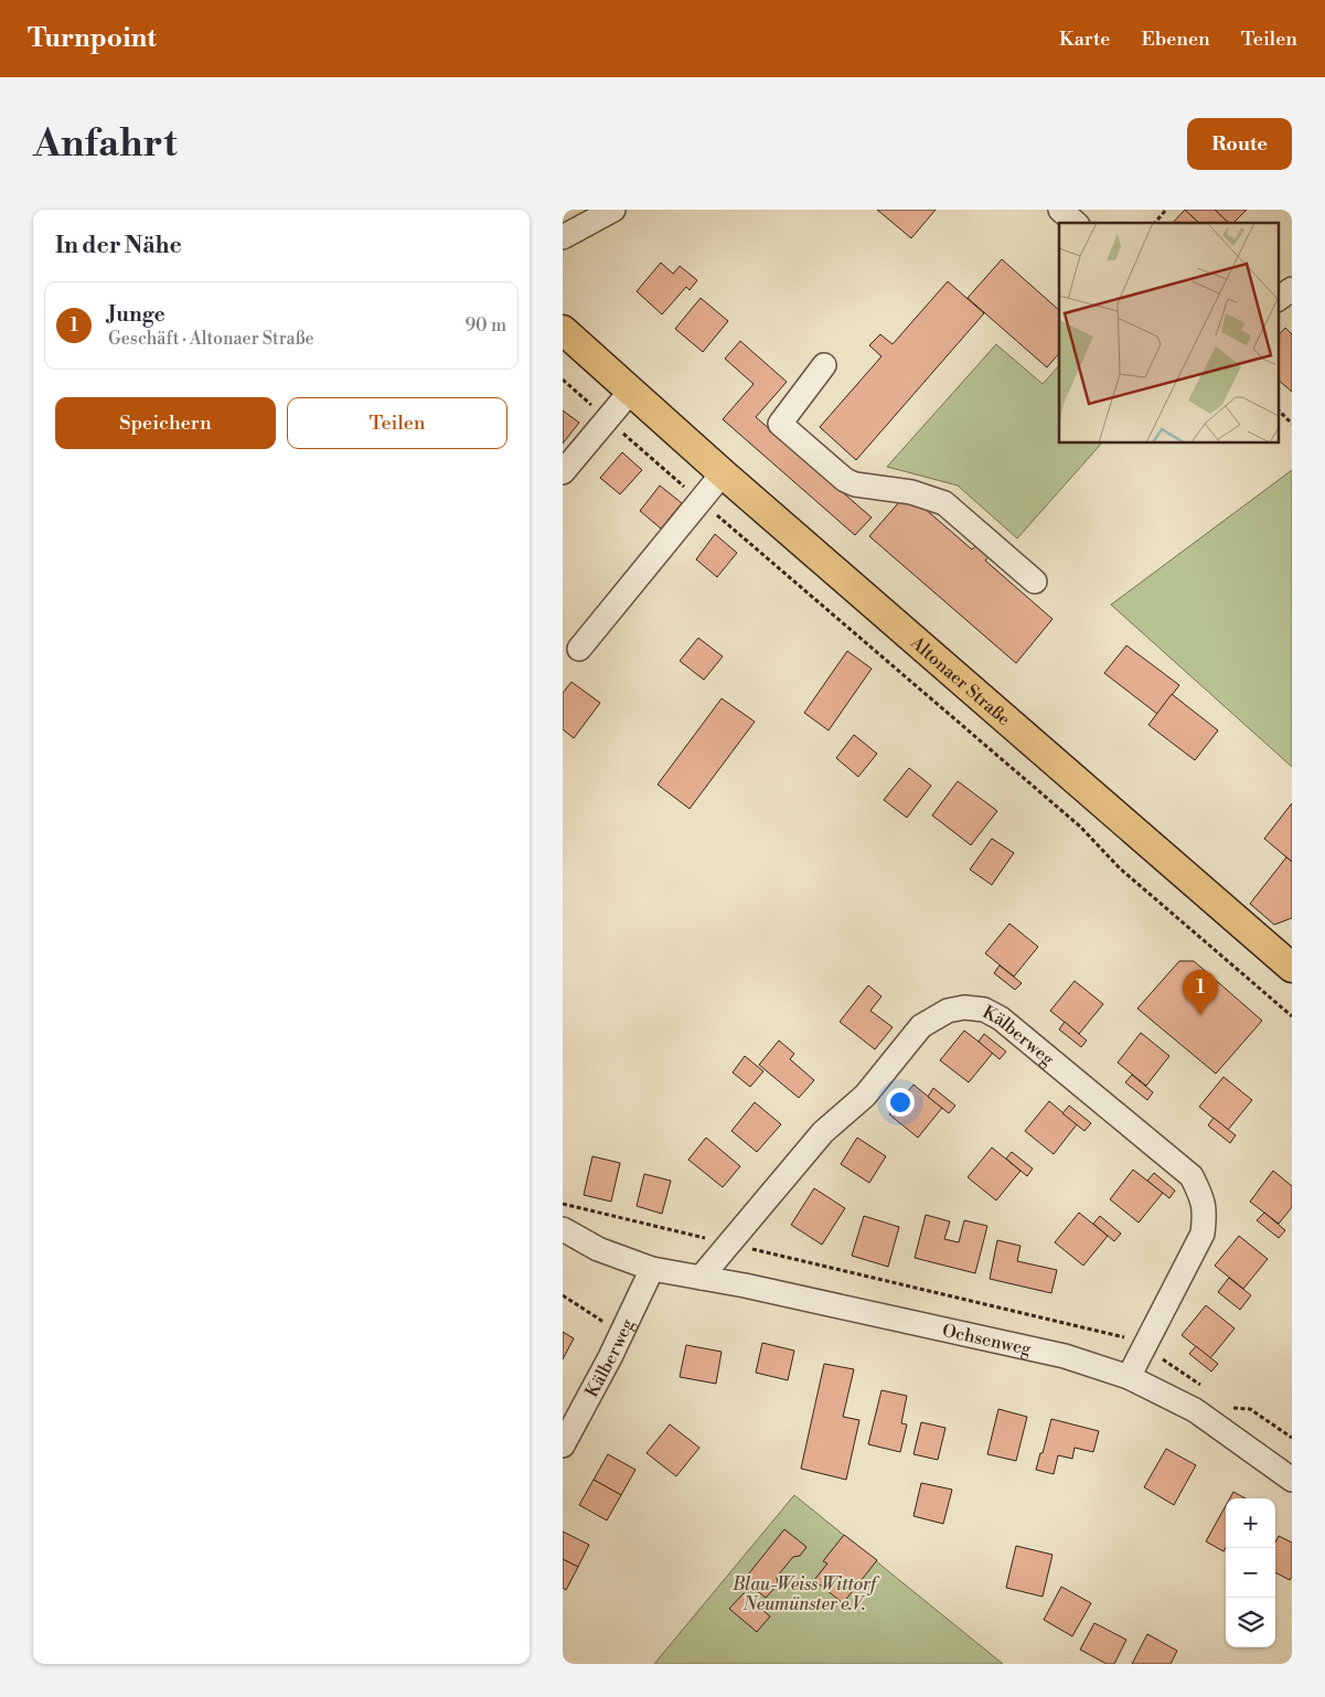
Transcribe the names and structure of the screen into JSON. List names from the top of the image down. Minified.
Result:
{"streets":{"main road":["Altonaer Straße"],"street":["Kälberweg","Ochsenweg"]},"crossings":[["Kälberweg","Ochsenweg"]],"parks":["Blau-Weiss Wittorf Neumünster e.V."],"page":{"header":"Turnpoint","nav":["Karte","Ebenen","Teilen"],"buttons":["Route",["Speichern","Teilen"]],"title":"Anfahrt","heading":"In der Nähe","list":[{"mark":"1","name":"Junge","note":"Geschäft · Altonaer Straße","value":"90 m"}],"pins":"1","map_buttons":["+","−"]}}
